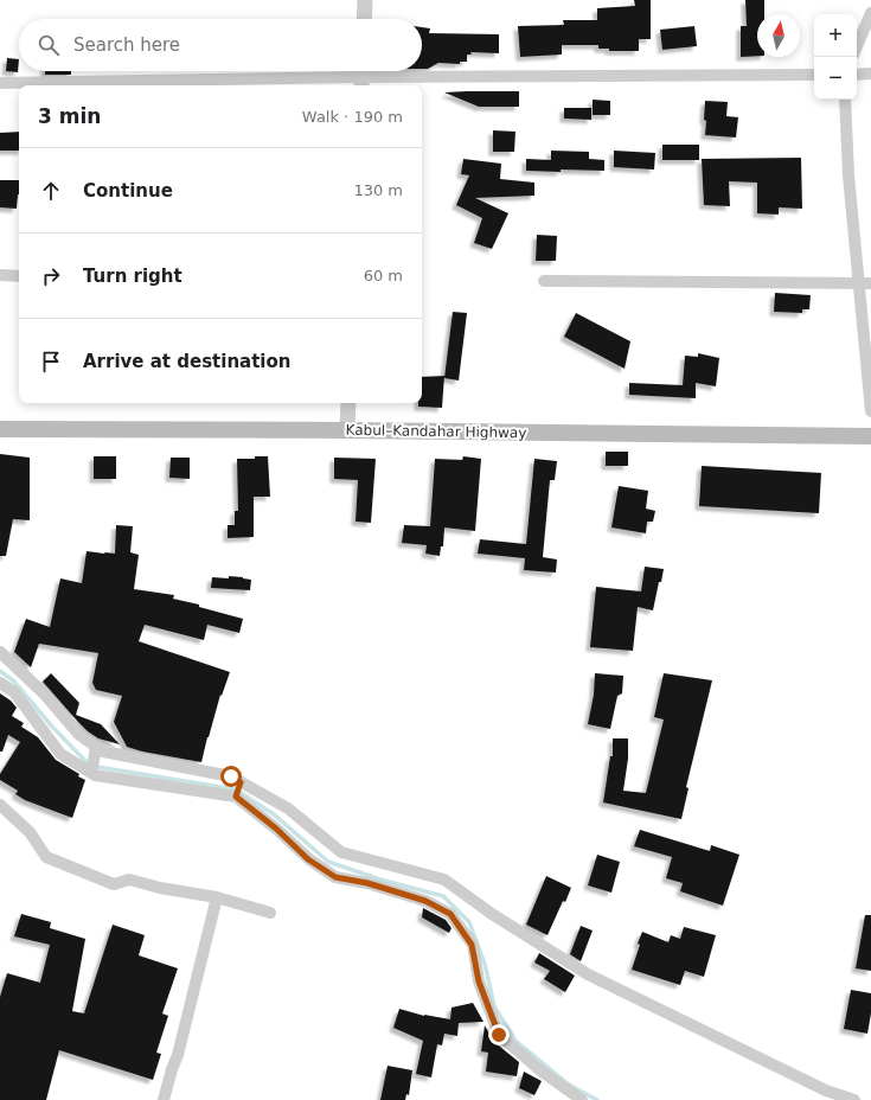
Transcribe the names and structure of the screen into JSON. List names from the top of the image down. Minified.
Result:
{"streets":{"main road":["Kabul–Kandahar Highway"]},"north":"top","page":{"map_buttons":["+","−"],"search":"Search here","heading":["3 min","Walk · 190 m"],"list":[["Continue","130 m"],["Turn right","60 m"],"Arrive at destination"]}}
